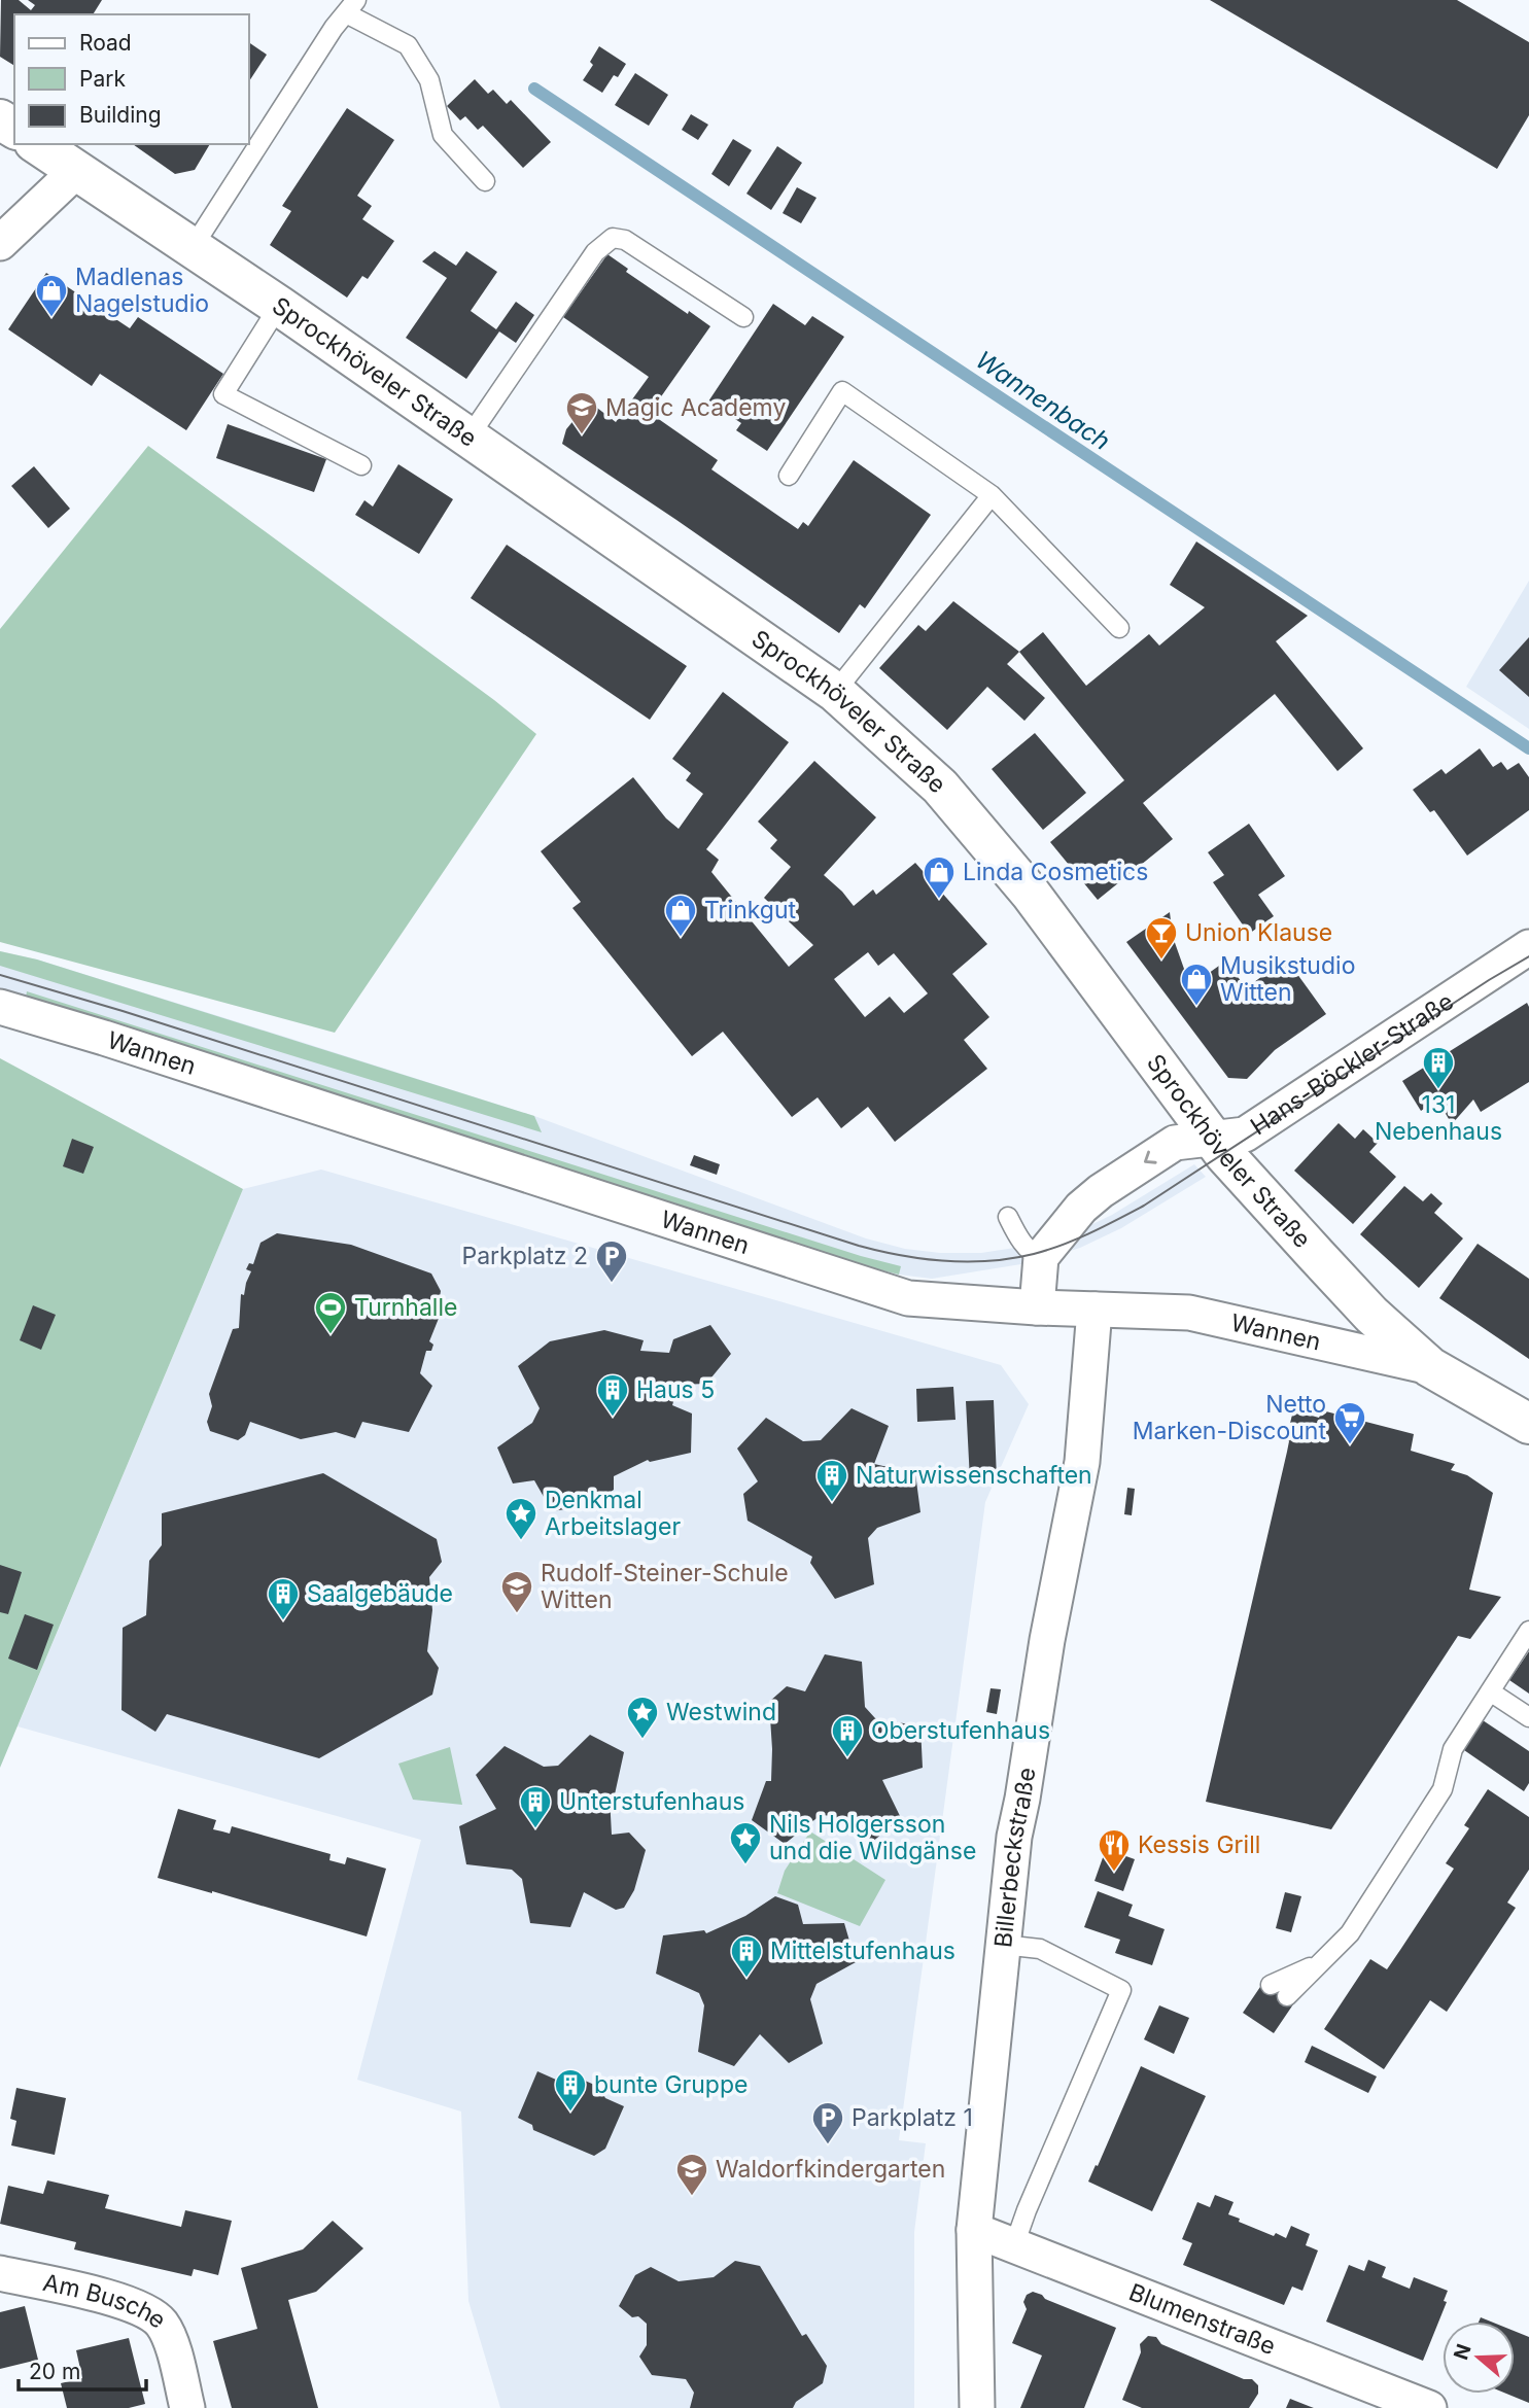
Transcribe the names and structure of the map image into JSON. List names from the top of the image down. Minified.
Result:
{"streets":{"main road":["Sprockhöveler Straße"],"street":["Wannen","Hans-Böckler-Straße","Billerbeckstraße","Am Busche","Blumenstraße"]},"crossings":[["Sprockhöveler Straße","Wannen"],["Sprockhöveler Straße","Hans-Böckler-Straße"],["Wannen","Billerbeckstraße"],["Billerbeckstraße","Blumenstraße"]],"one_way":["Hans-Böckler-Straße"],"water":["Wannenbach"],"places":{"shop":["Madlenas Nagelstudio","Linda Cosmetics","Trinkgut","Musikstudio Witten"],"school or university":["Magic Academy","Rudolf-Steiner-Schule Witten","Waldorfkindergarten"],"bar":["Union Klause"],"building":["131 Nebenhaus","Haus 5","Naturwissenschaften","Saalgebäude","Oberstufenhaus","Unterstufenhaus","Mittelstufenhaus","bunte Gruppe"],"parking":["Parkplatz 2","Parkplatz 1"],"sports":["Turnhalle"],"supermarket":["Netto Marken-Discount"],"place":["Denkmal Arbeitslager","Westwind","Nils Holgersson und die Wildgänse"],"restaurant":["Kessis Grill"]},"legend":["Road","Park","Building"],"scale_bar":"20 m","north":"left"}
